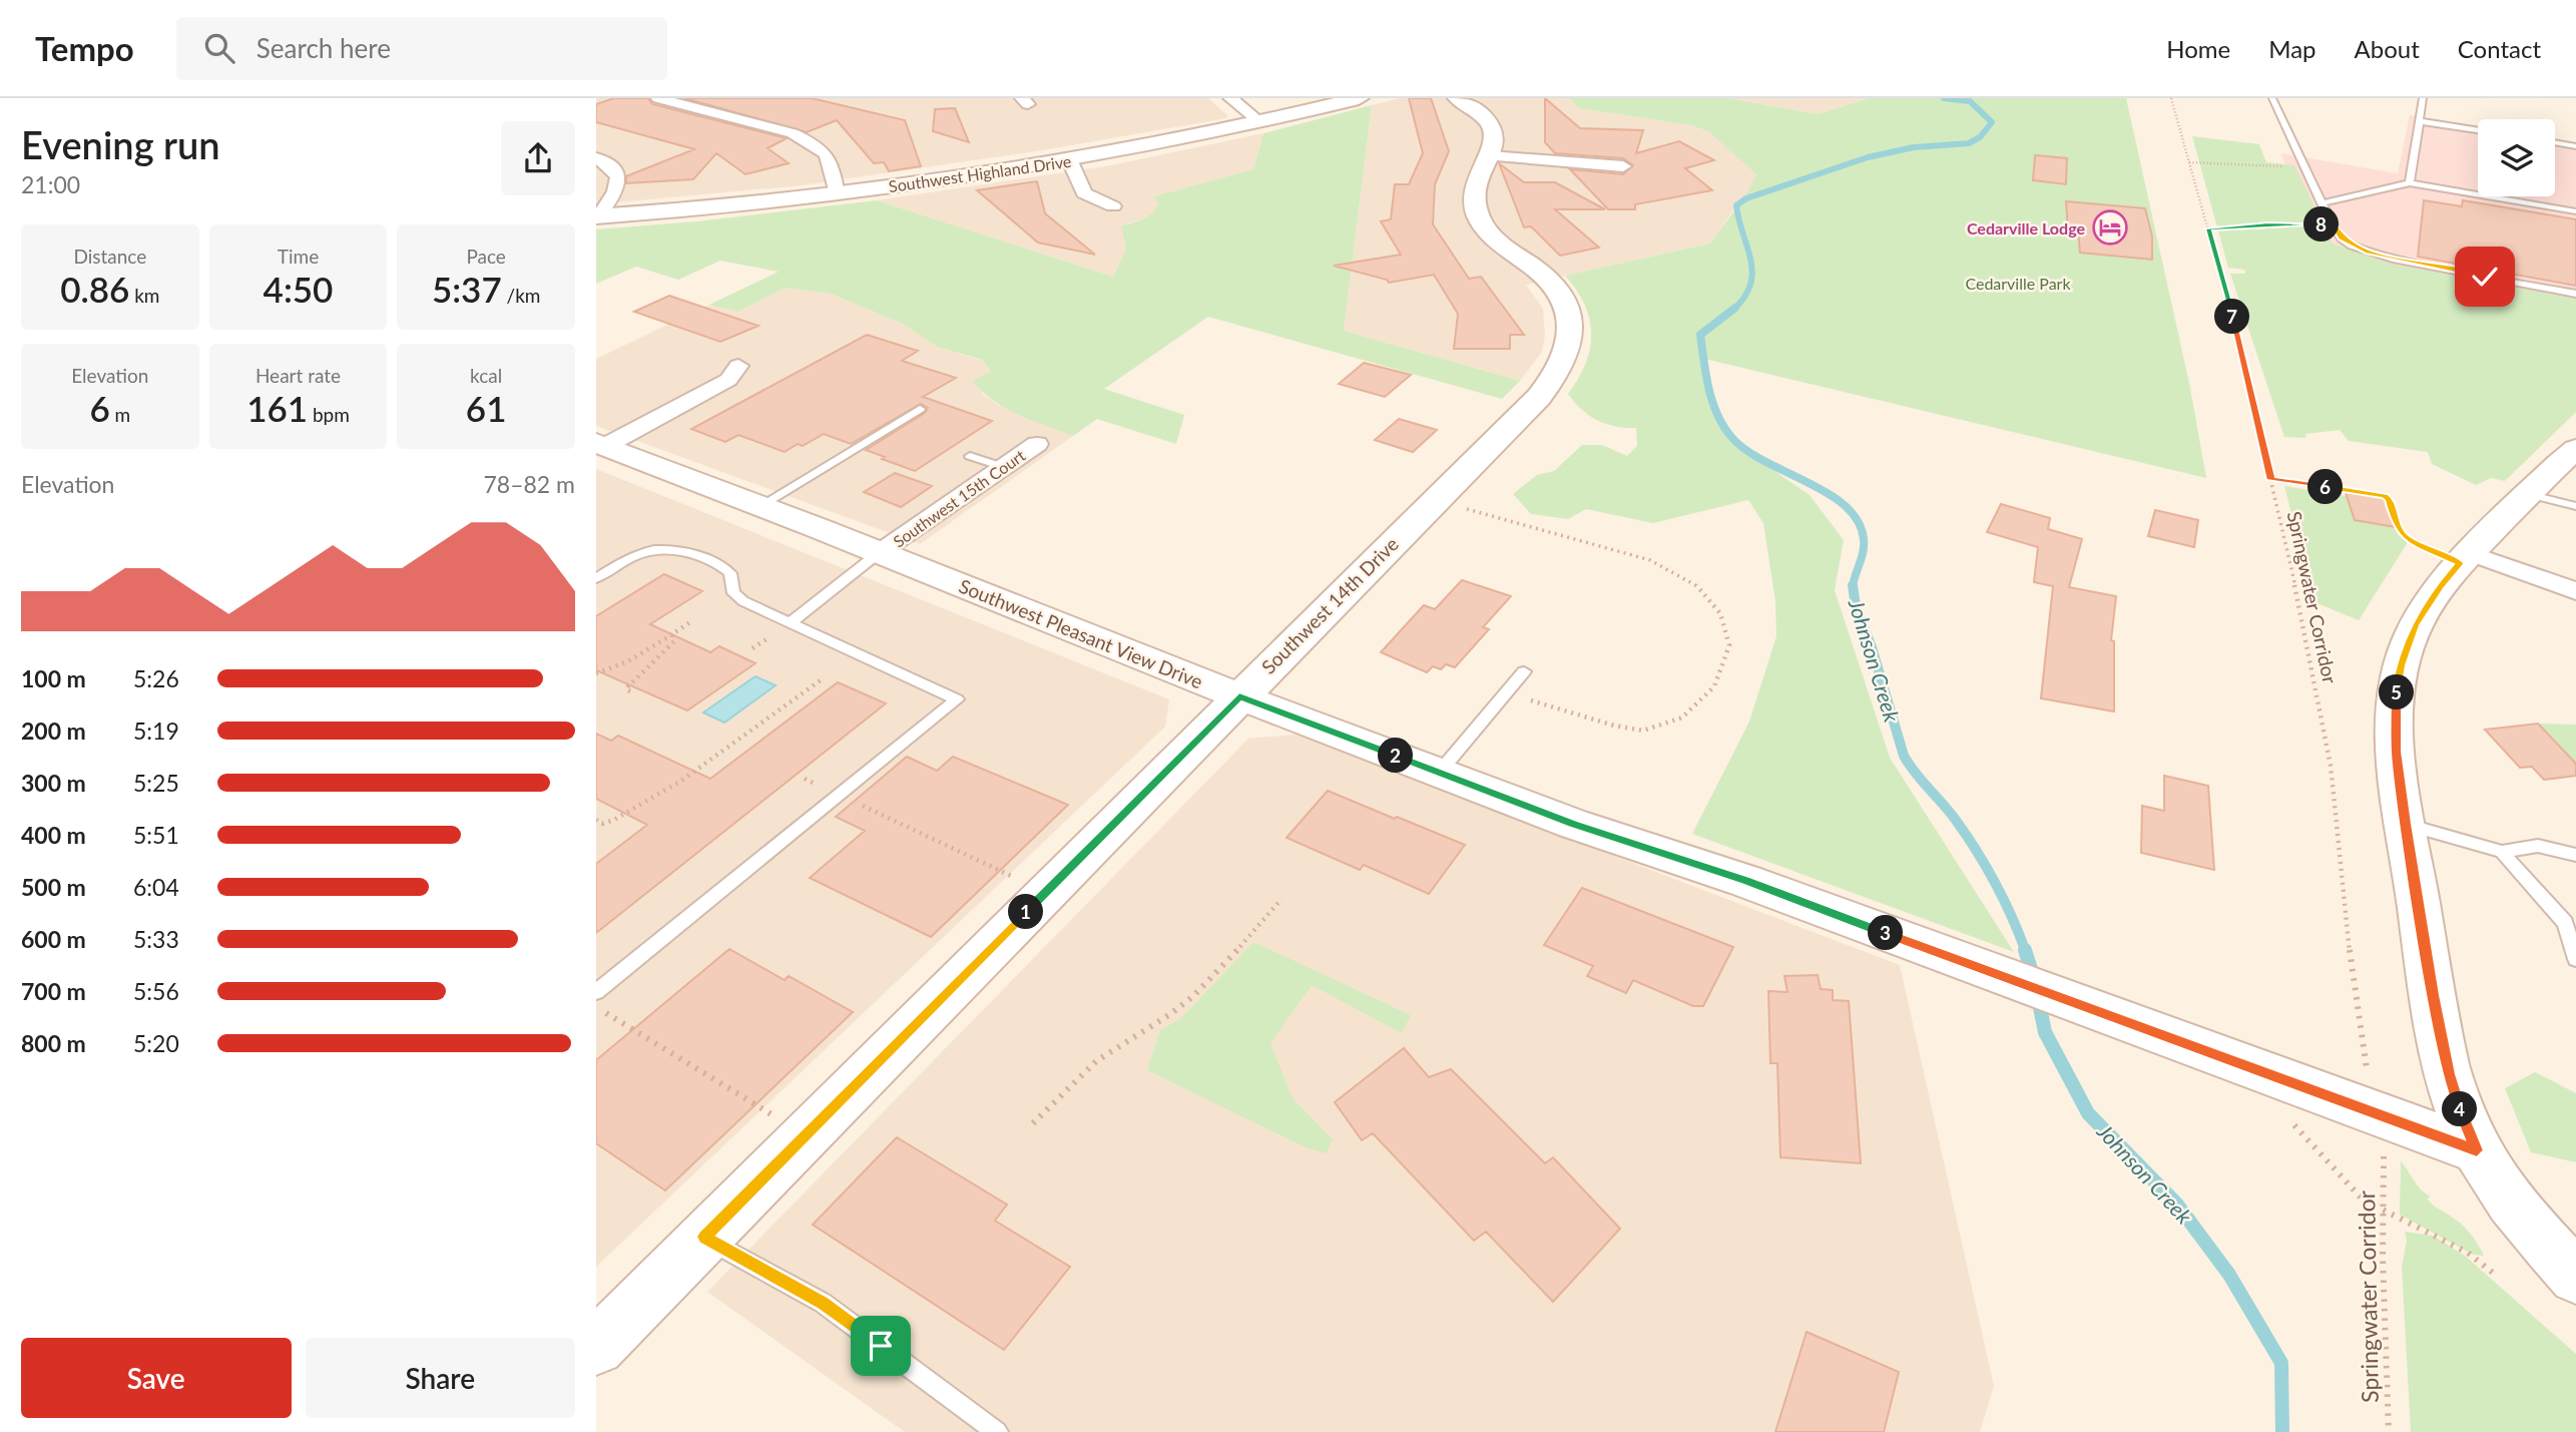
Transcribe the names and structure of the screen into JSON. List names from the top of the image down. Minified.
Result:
{"streets":{"street":["Southwest Highland Drive","Southwest 15th Court","Southwest 14th Drive","Southwest Pleasant View Drive"],"path":["Springwater Corridor"]},"crossings":[["Southwest 15th Court","Southwest Pleasant View Drive"],["Southwest 14th Drive","Southwest Pleasant View Drive"]],"water":["Johnson Creek"],"parks":["Cedarville Park"],"places":{"hotel":["Cedarville Lodge"]},"page":{"header":"Tempo","search":"Search here","nav":["Home","Map","About","Contact"],"heading":["Evening run","21:00"],"pins":["8","7","6","5","2","1","3","4"],"stats":[["Distance","0.86 km"],["Time","4:50"],["Pace","5:37 /km"],["Elevation","6 m"],["Heart rate","161 bpm"],["kcal","61"]],"chart":["Elevation","78–82 m"],"list":[{"name":"100 m","note":"5:26"},{"name":"200 m","note":"5:19"},{"name":"300 m","note":"5:25"},{"name":"400 m","note":"5:51"},{"name":"500 m","note":"6:04"},{"name":"600 m","note":"5:33"},{"name":"700 m","note":"5:56"},{"name":"800 m","note":"5:20"}],"buttons":["Save","Share"]}}
